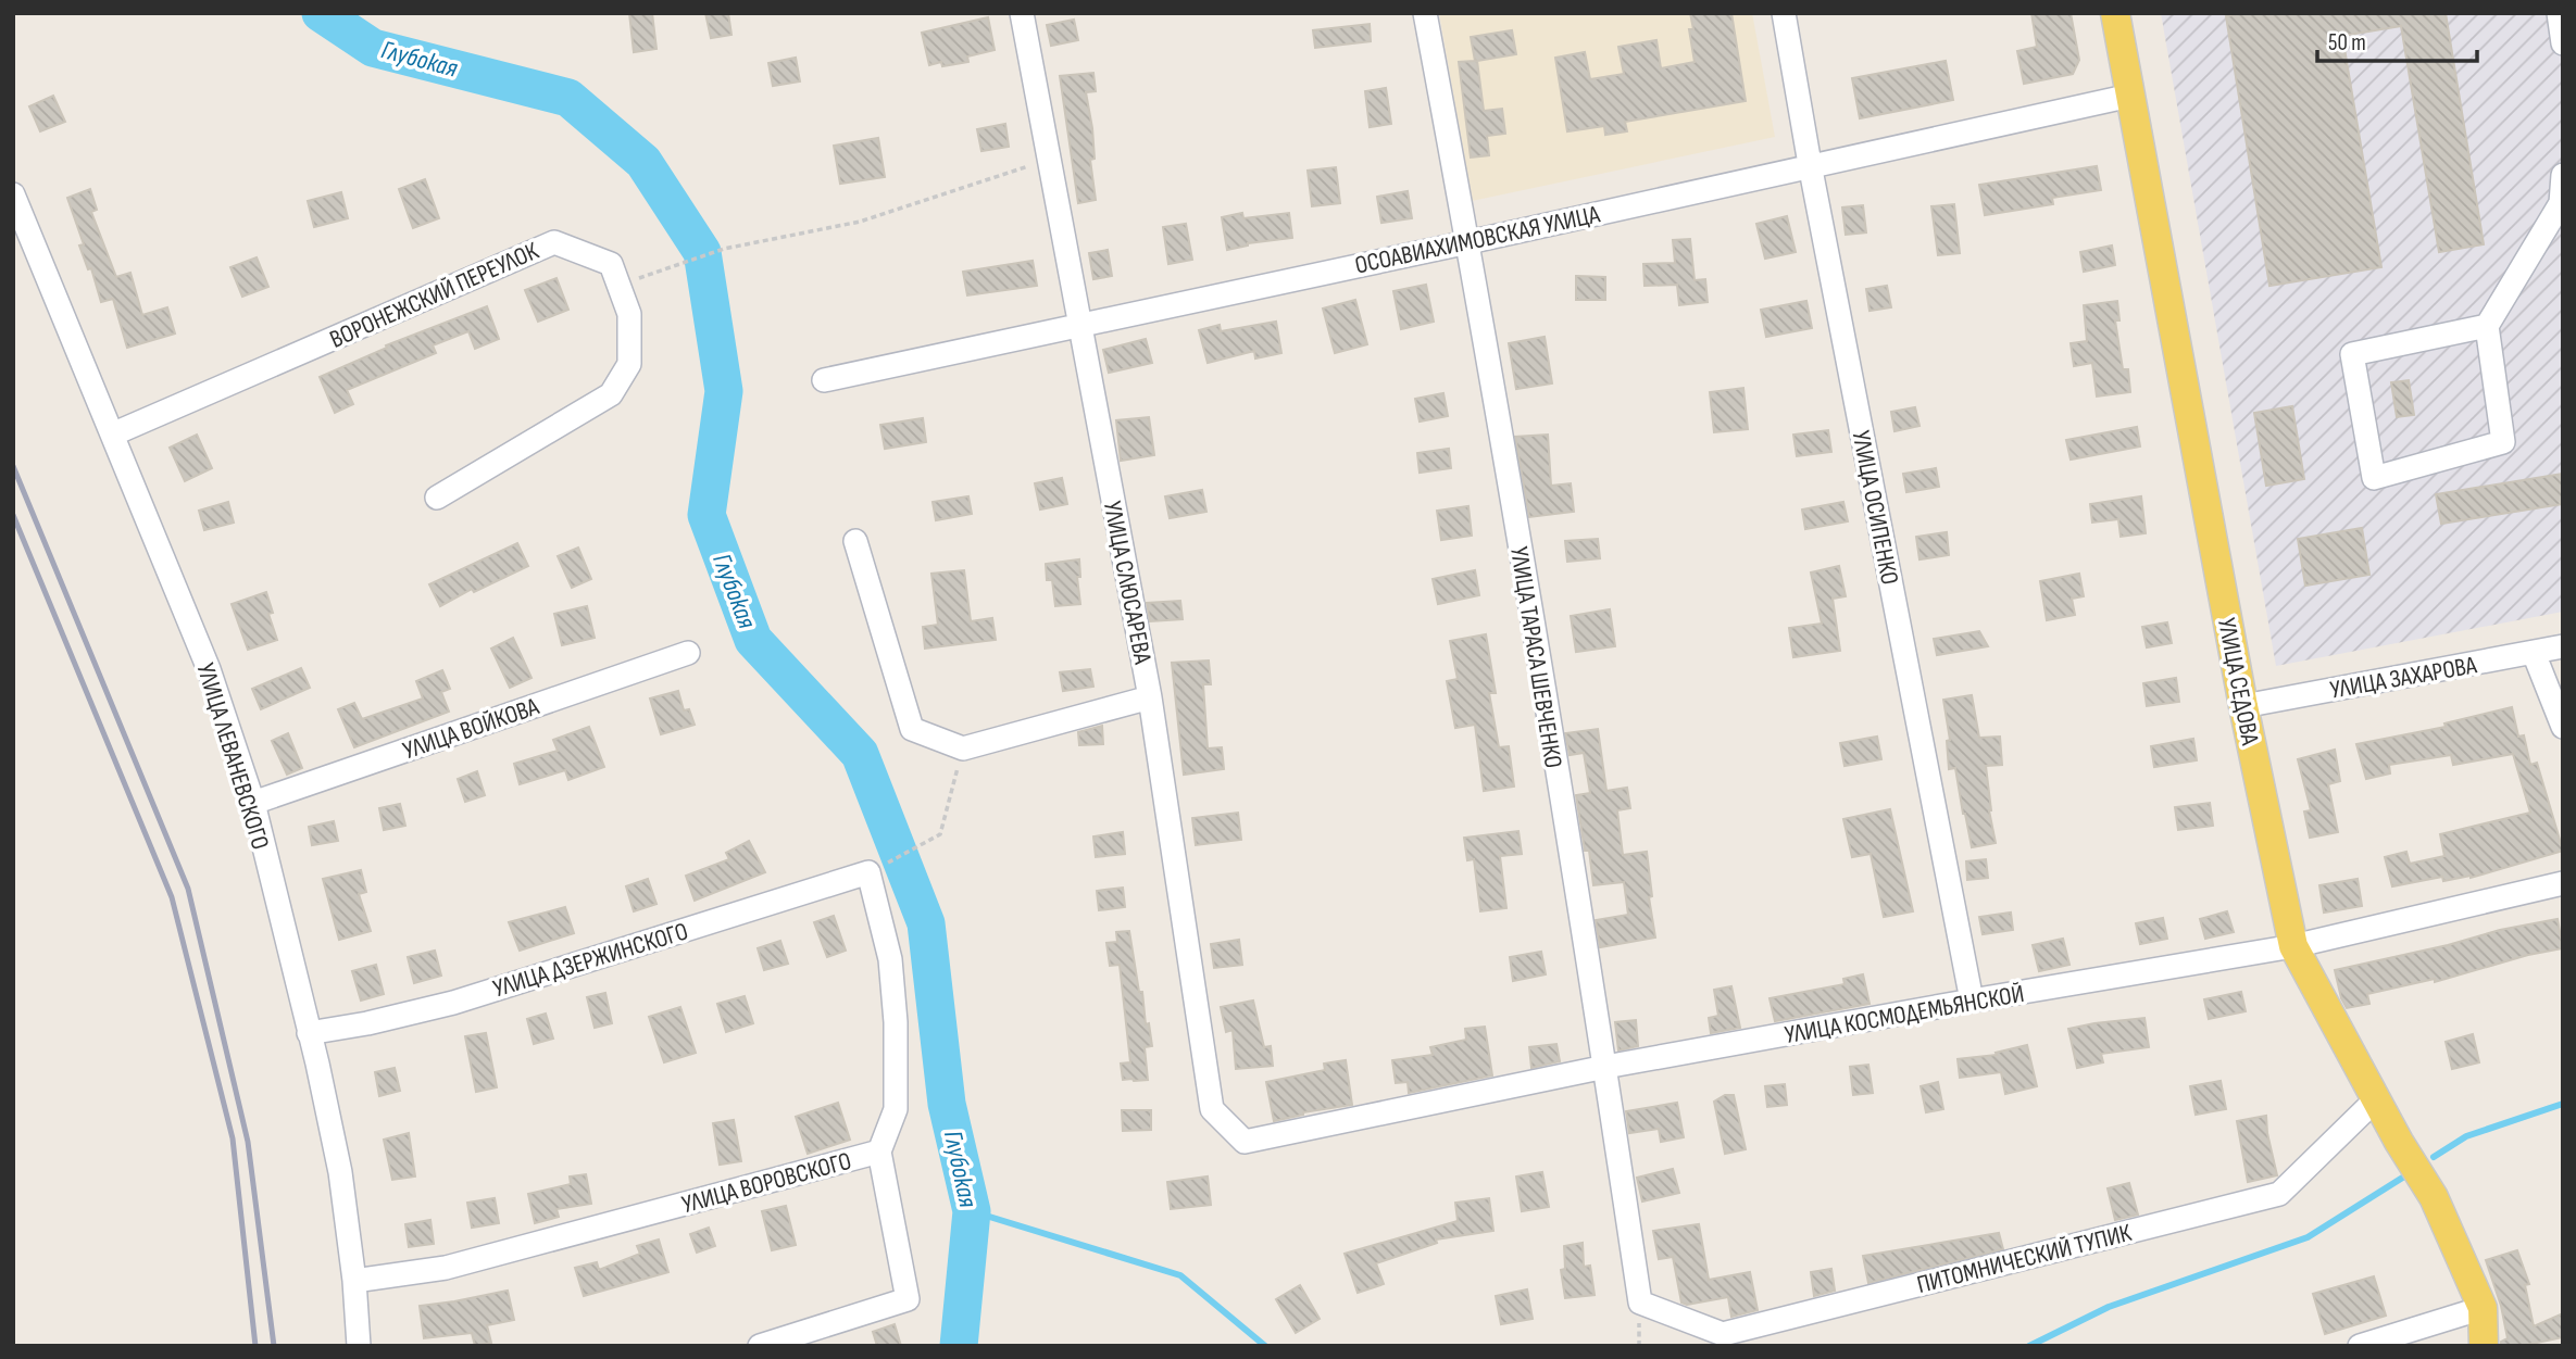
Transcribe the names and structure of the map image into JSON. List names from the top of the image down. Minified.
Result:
{"streets":{"main road":["УЛИЦА СЕДОВА"],"street":["ОСОАВИАХИМОВСКАЯ УЛИЦА","ВОРОНЕЖСКИЙ ПЕРЕУЛОК","УЛИЦА ОСИПЕНКО","УЛИЦА СЛЮСАРЕВА","УЛИЦА ТАРАСА ШЕВЧЕНКО","УЛИЦА ЗАХАРОВА","УЛИЦА ВОЙКОВА","УЛИЦА ЛЕВАНЕВСКОГО","УЛИЦА ДЗЕРЖИНСКОГО","УЛИЦА КОСМОДЕМЬЯНСКОЙ","УЛИЦА ВОРОВСКОГО","ПИТОМНИЧЕСКИЙ ТУПИК"]},"crossings":[["ОСОАВИАХИМОВСКАЯ УЛИЦА","УЛИЦА ОСИПЕНКО"],["ОСОАВИАХИМОВСКАЯ УЛИЦА","УЛИЦА СЛЮСАРЕВА"],["ОСОАВИАХИМОВСКАЯ УЛИЦА","УЛИЦА ТАРАСА ШЕВЧЕНКО"],["ОСОАВИАХИМОВСКАЯ УЛИЦА","УЛИЦА СЕДОВА"],["ВОРОНЕЖСКИЙ ПЕРЕУЛОК","УЛИЦА ЛЕВАНЕВСКОГО"],["УЛИЦА ОСИПЕНКО","УЛИЦА КОСМОДЕМЬЯНСКОЙ"],["УЛИЦА СЛЮСАРЕВА","УЛИЦА КОСМОДЕМЬЯНСКОЙ"],["УЛИЦА ТАРАСА ШЕВЧЕНКО","УЛИЦА КОСМОДЕМЬЯНСКОЙ"],["УЛИЦА ТАРАСА ШЕВЧЕНКО","ПИТОМНИЧЕСКИЙ ТУПИК"],["УЛИЦА ЗАХАРОВА","УЛИЦА СЕДОВА"],["УЛИЦА СЕДОВА","УЛИЦА КОСМОДЕМЬЯНСКОЙ"],["УЛИЦА СЕДОВА","ПИТОМНИЧЕСКИЙ ТУПИК"],["УЛИЦА ВОЙКОВА","УЛИЦА ЛЕВАНЕВСКОГО"],["УЛИЦА ЛЕВАНЕВСКОГО","УЛИЦА ДЗЕРЖИНСКОГО"],["УЛИЦА ЛЕВАНЕВСКОГО","УЛИЦА ВОРОВСКОГО"]],"water":["Глубокая"],"scale_bar":"50 m"}
